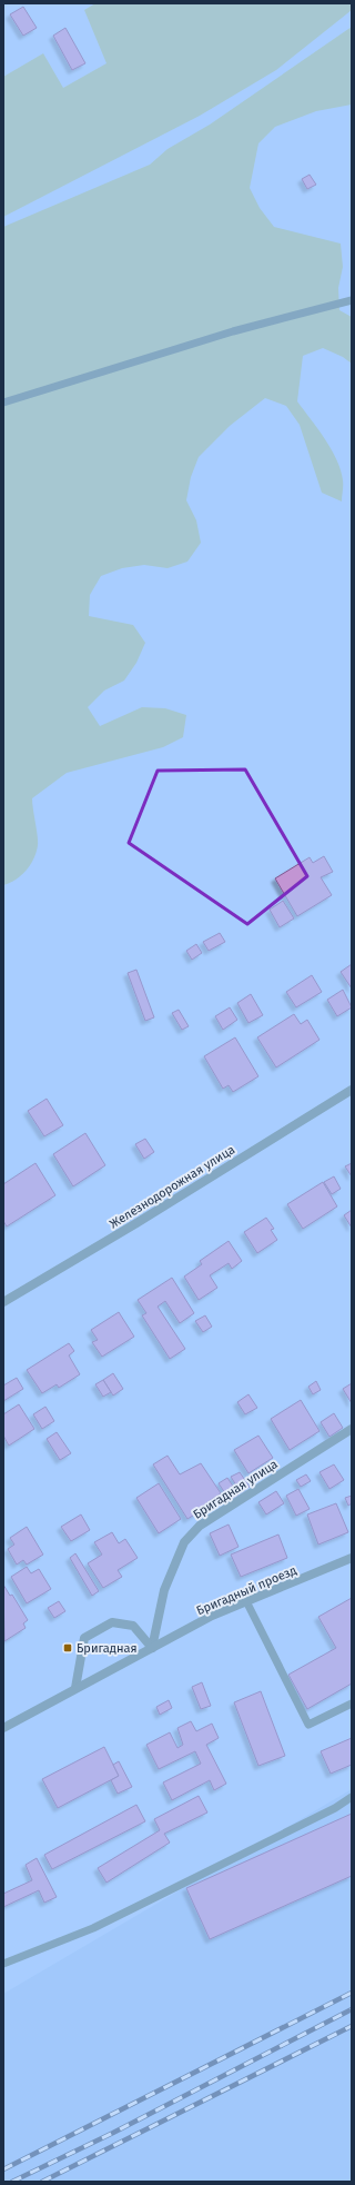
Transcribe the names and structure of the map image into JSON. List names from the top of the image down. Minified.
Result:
{"streets":{"street":["Железнодорожная улица","Бригадная улица","Бригадный проезд"]},"crossings":[["Бригадная улица","Бригадный проезд"]],"places":{"transit":["Бригадная"]}}
